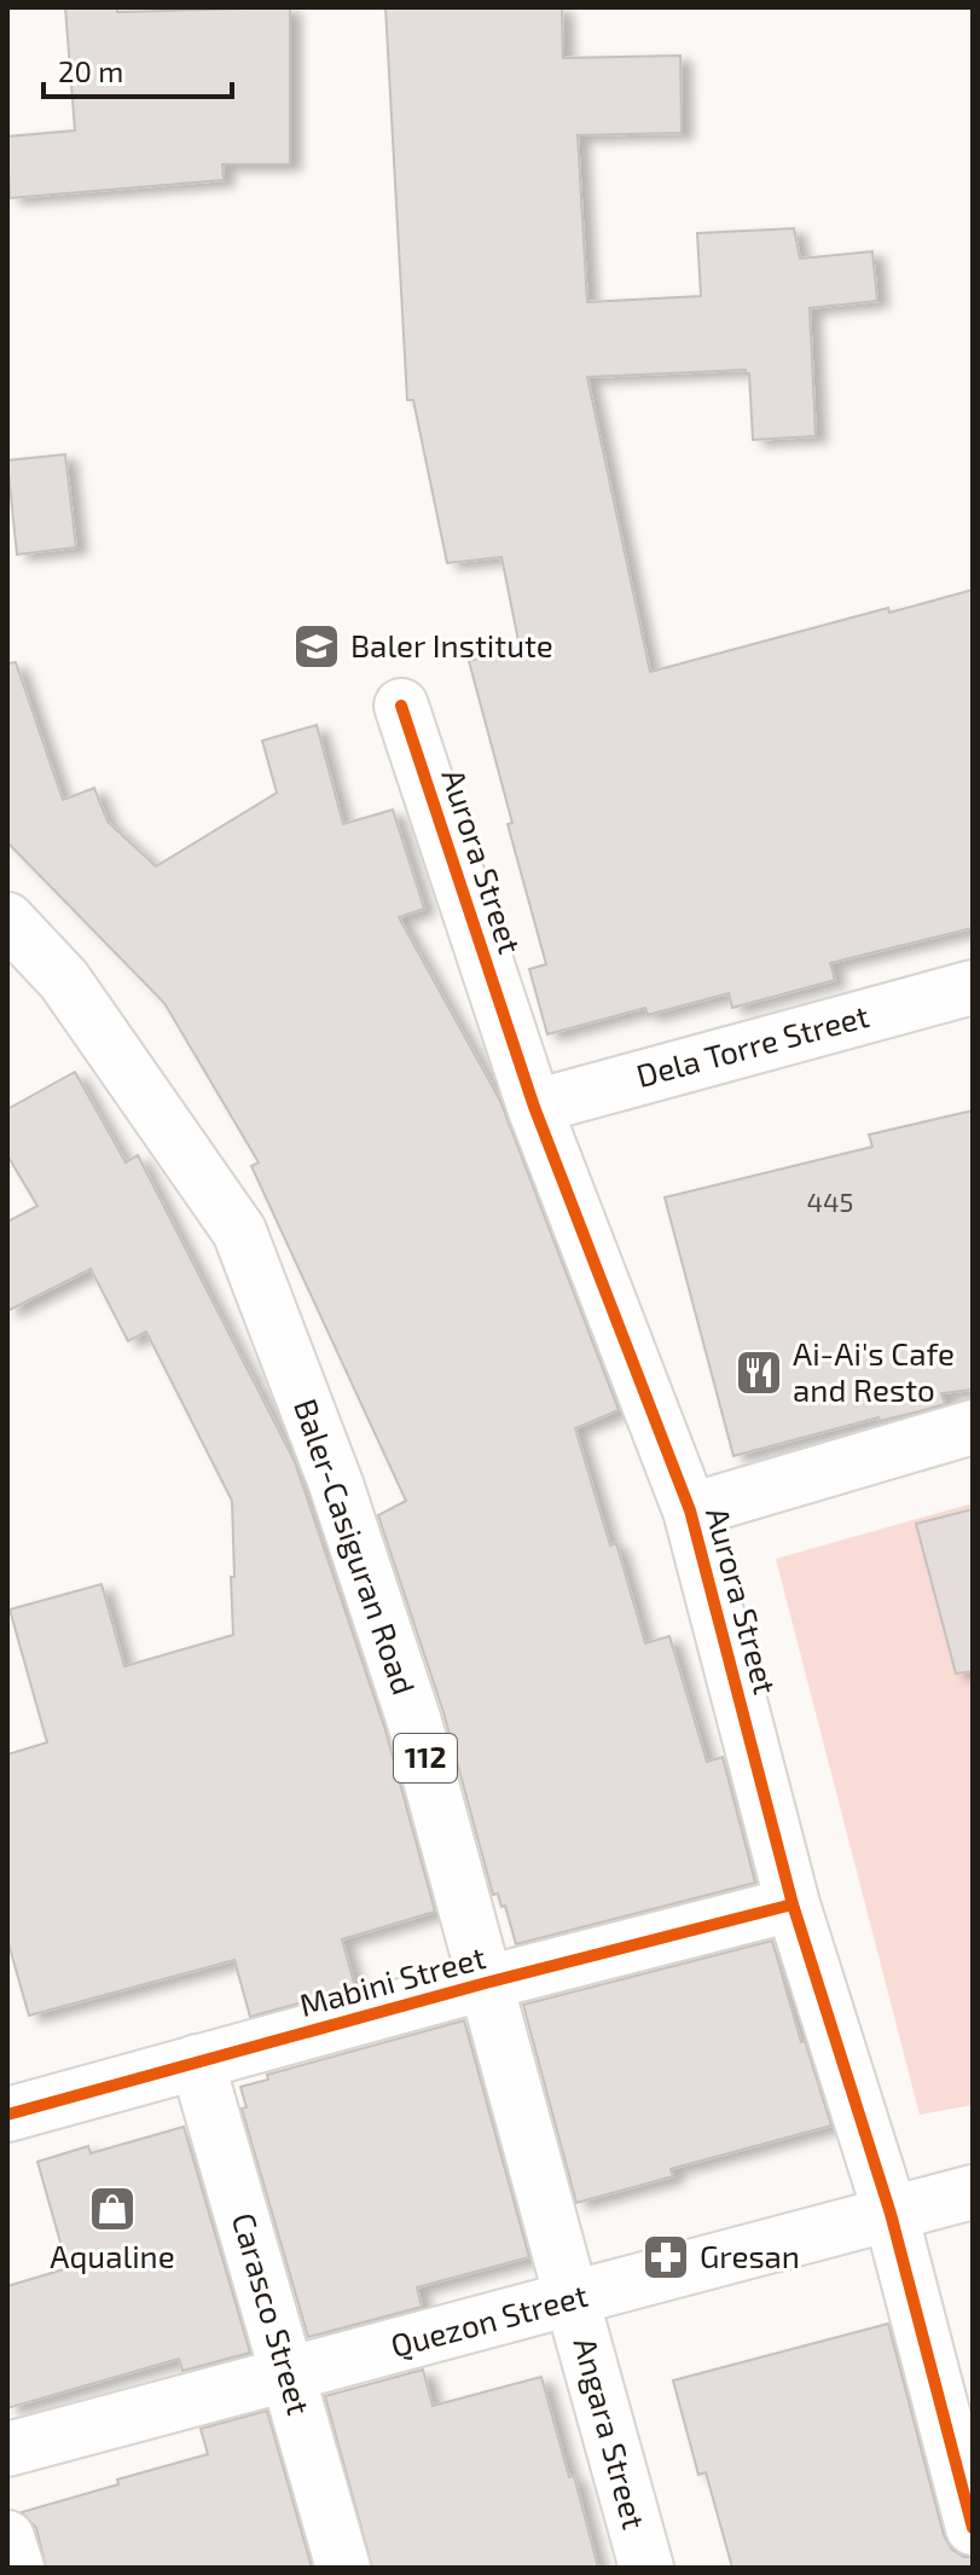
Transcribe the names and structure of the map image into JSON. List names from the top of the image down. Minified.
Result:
{"streets":{"street":["Aurora Street","Dela Torre Street","Baler-Casiguran Road","112","Mabini Street","Carasco Street","Quezon Street","Angara Street"]},"crossings":[["Aurora Street","Dela Torre Street"],["Aurora Street","Mabini Street"],["Aurora Street","Quezon Street"],["Baler-Casiguran Road","Mabini Street"],["Baler-Casiguran Road","Quezon Street"],["Baler-Casiguran Road","Angara Street"],["Mabini Street","Carasco Street"],["Carasco Street","Quezon Street"],["Quezon Street","Angara Street"]],"places":{"school or university":["Baler Institute"],"restaurant":["Ai-Ai's Cafe and Resto"],"shop":["Aqualine"],"pharmacy":["Gresan"]},"house_numbers":["445"],"scale_bar":"20 m"}
